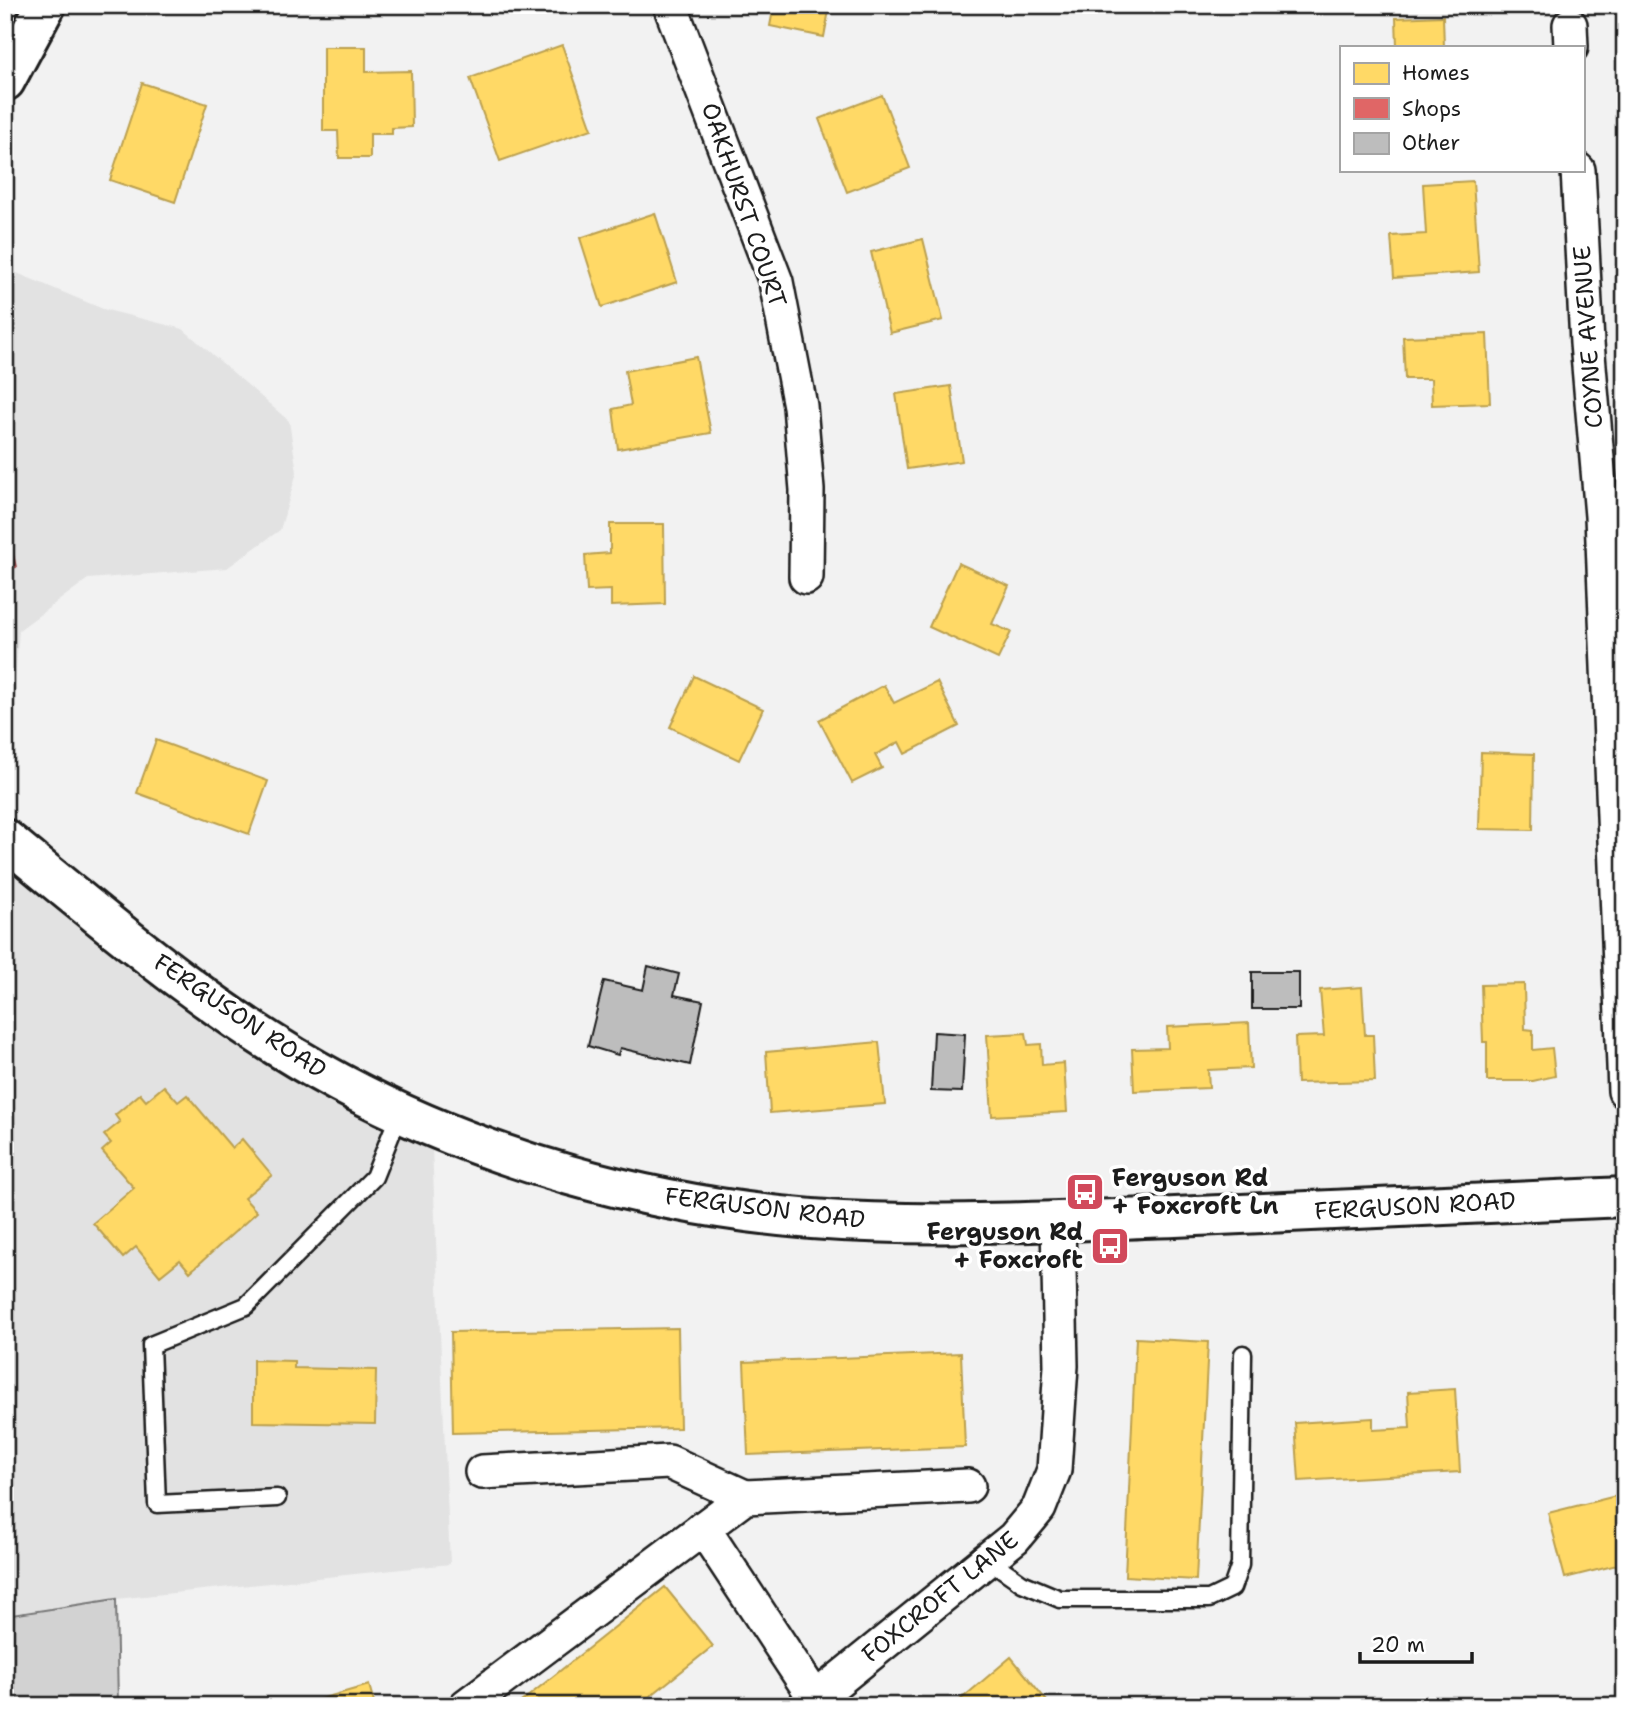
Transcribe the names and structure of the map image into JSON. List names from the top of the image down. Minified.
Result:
{"streets":{"street":["OAKHURST COURT","COYNE AVENUE","FERGUSON ROAD","FOXCROFT LANE"]},"crossings":[["FERGUSON ROAD","FOXCROFT LANE"]],"places":{"bus stop":["Ferguson Rd + Foxcroft Ln","Ferguson Rd + Foxcroft"]},"legend":["Homes","Shops","Other"],"scale_bar":"20 m"}
